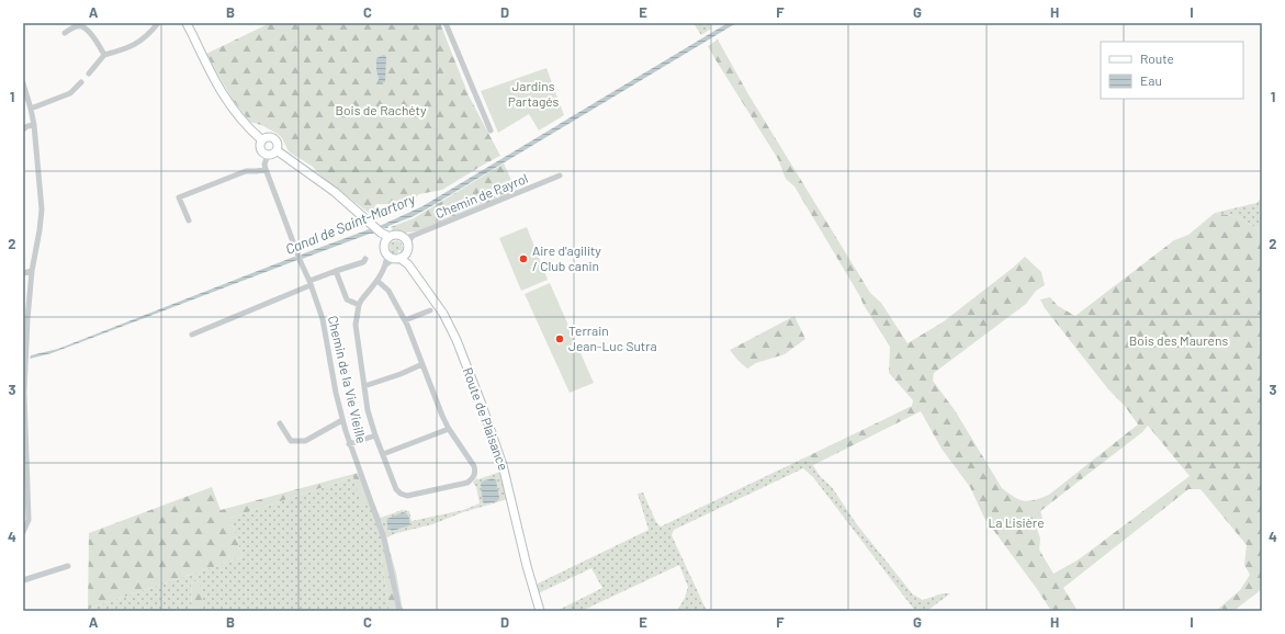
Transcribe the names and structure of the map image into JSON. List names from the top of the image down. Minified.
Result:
{"streets":{"main road":["Route de Plaisance"],"street":["Chemin de Payrol","Chemin de la Vie Vieille"]},"crossings":[["Chemin de Payrol","Route de Plaisance"]],"water":["Canal de Saint-Martory"],"parks":["Jardins Partagés","Bois de Rachéty","Bois des Maurens","La Lisière"],"places":["Aire d'agility / Club canin","Terrain Jean-Luc Sutra"],"legend":["Route","Eau"],"grid":{"columns":["A","B","C","D","E","F","G","H","I"],"rows":["1","2","3","4"]}}
